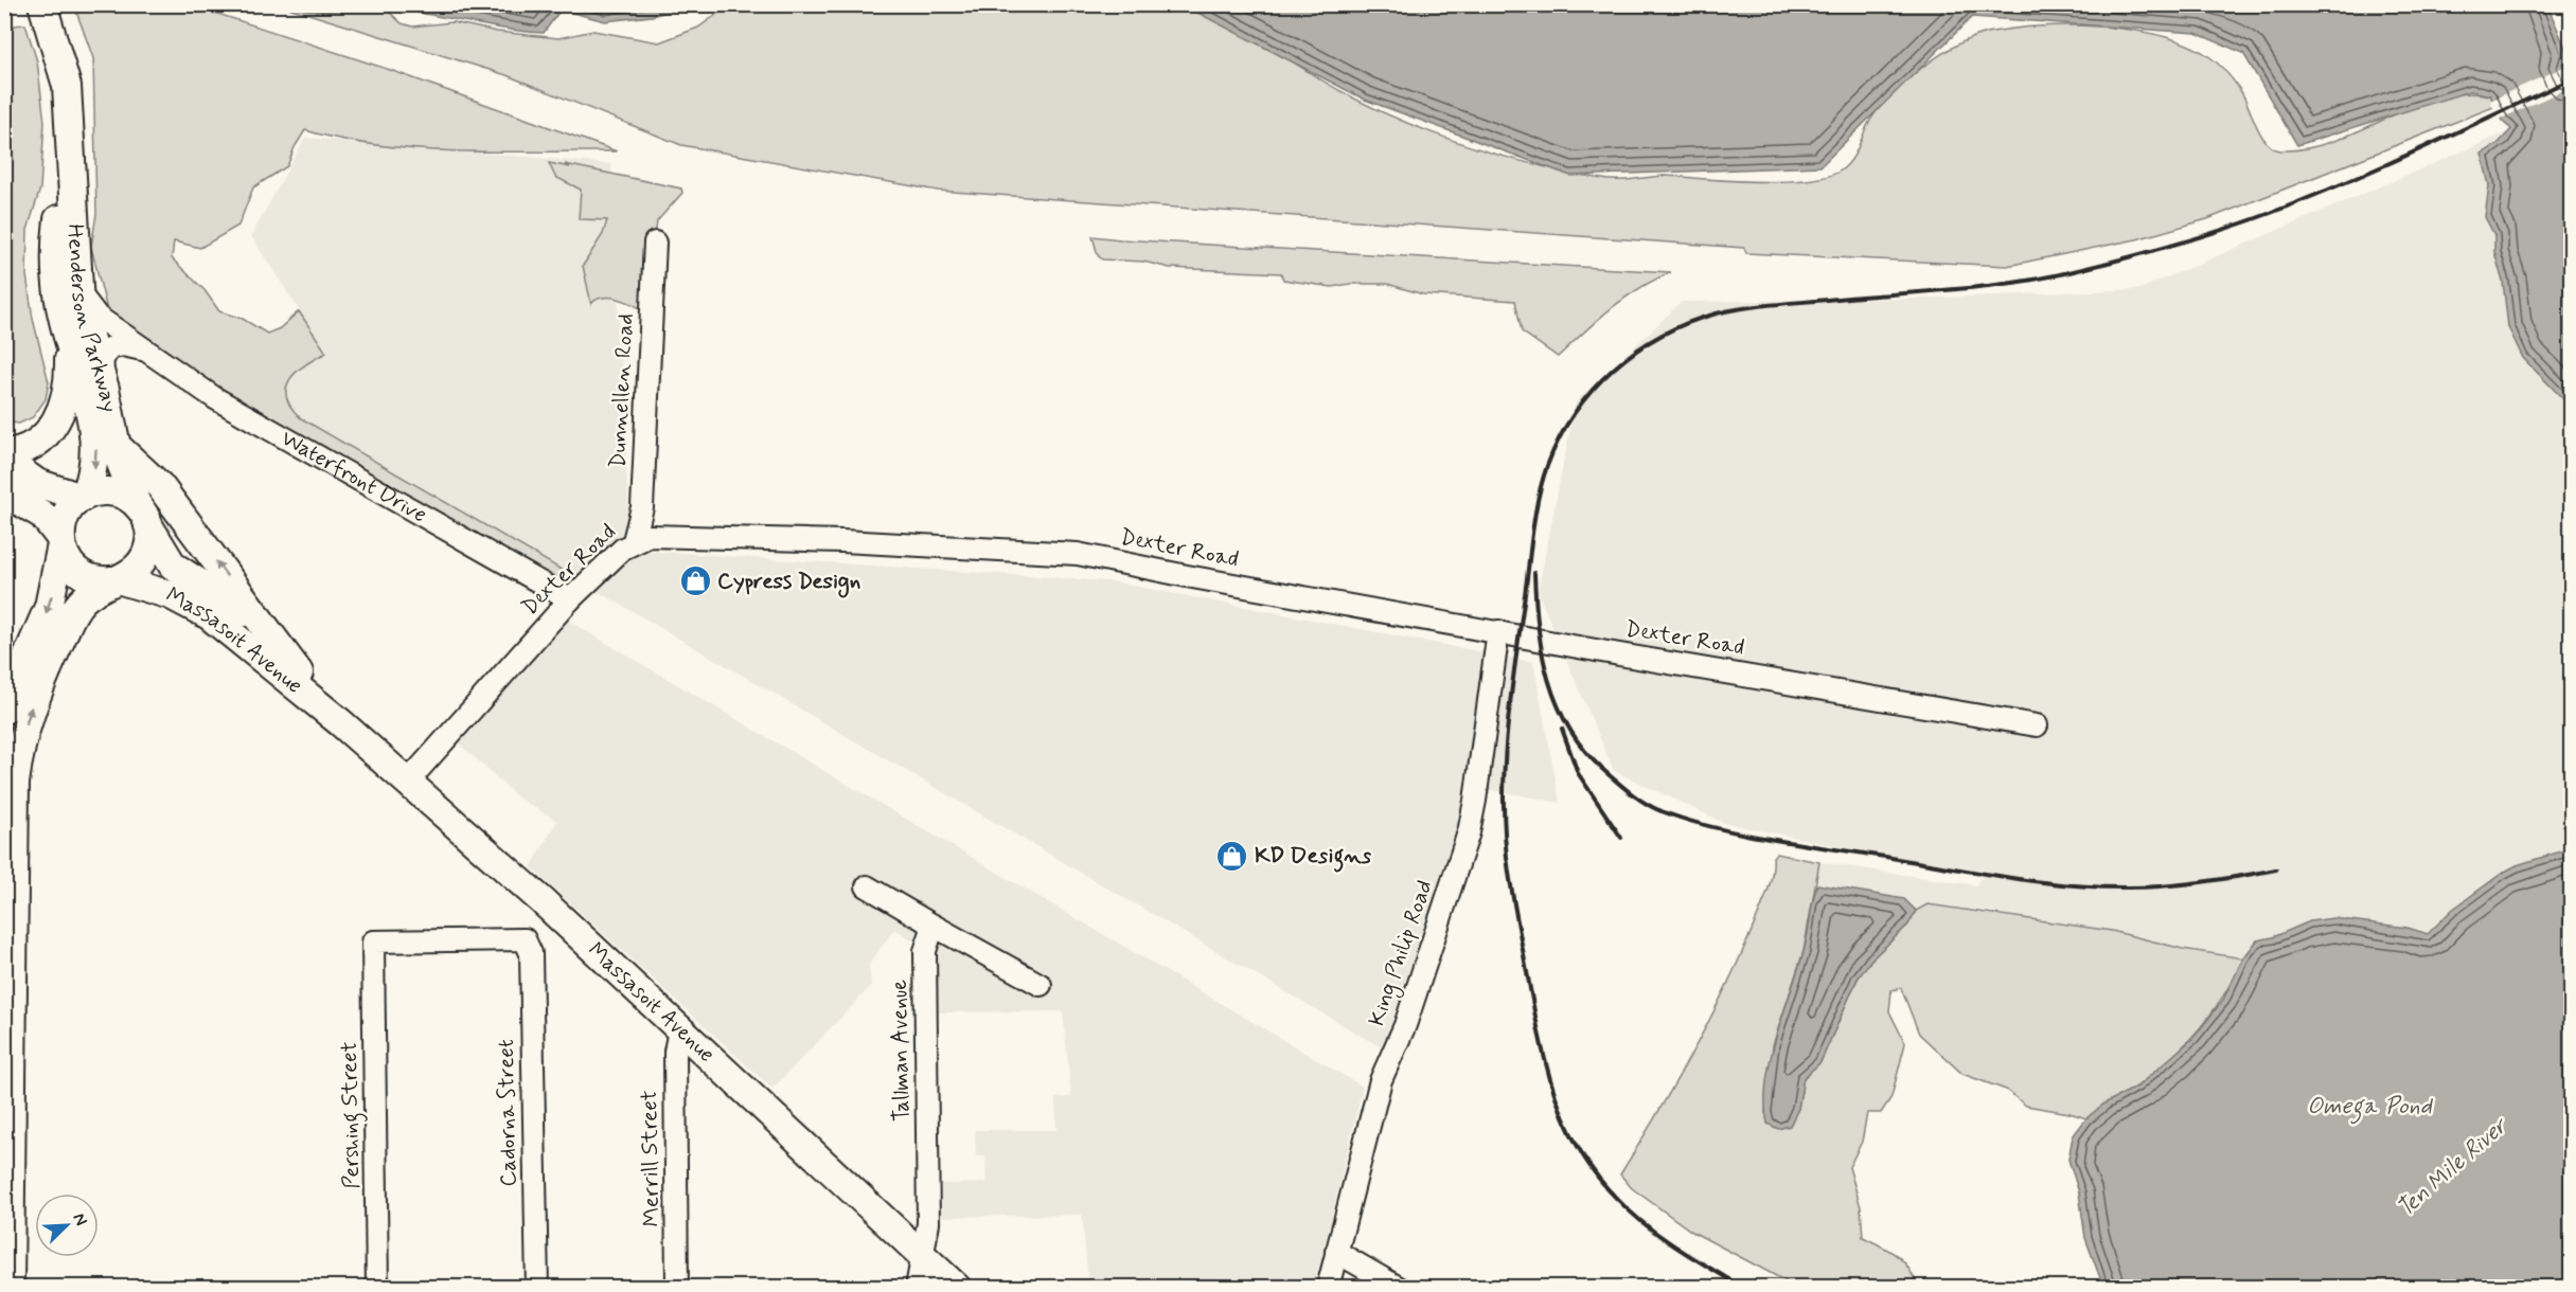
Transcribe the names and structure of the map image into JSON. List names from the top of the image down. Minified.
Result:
{"streets":{"main road":["Henderson Parkway","Massasoit Avenue"],"street":["Dunnellen Road","Waterfront Drive","Dexter Road","King Philip Road","Tallman Avenue","Cadorna Street","Pershing Street","Merrill Street"]},"crossings":[["Henderson Parkway","Waterfront Drive"],["Henderson Parkway","Massasoit Avenue"],["Dunnellen Road","Dexter Road"],["Waterfront Drive","Dexter Road"],["Dexter Road","Massasoit Avenue"],["Dexter Road","King Philip Road"],["Massasoit Avenue","Tallman Avenue"],["Massasoit Avenue","Merrill Street"],["Cadorna Street","Pershing Street"]],"water":["Omega Pond","Ten Mile River"],"places":{"shop":["Cypress Design","KD Designs"]},"north":"top right"}
